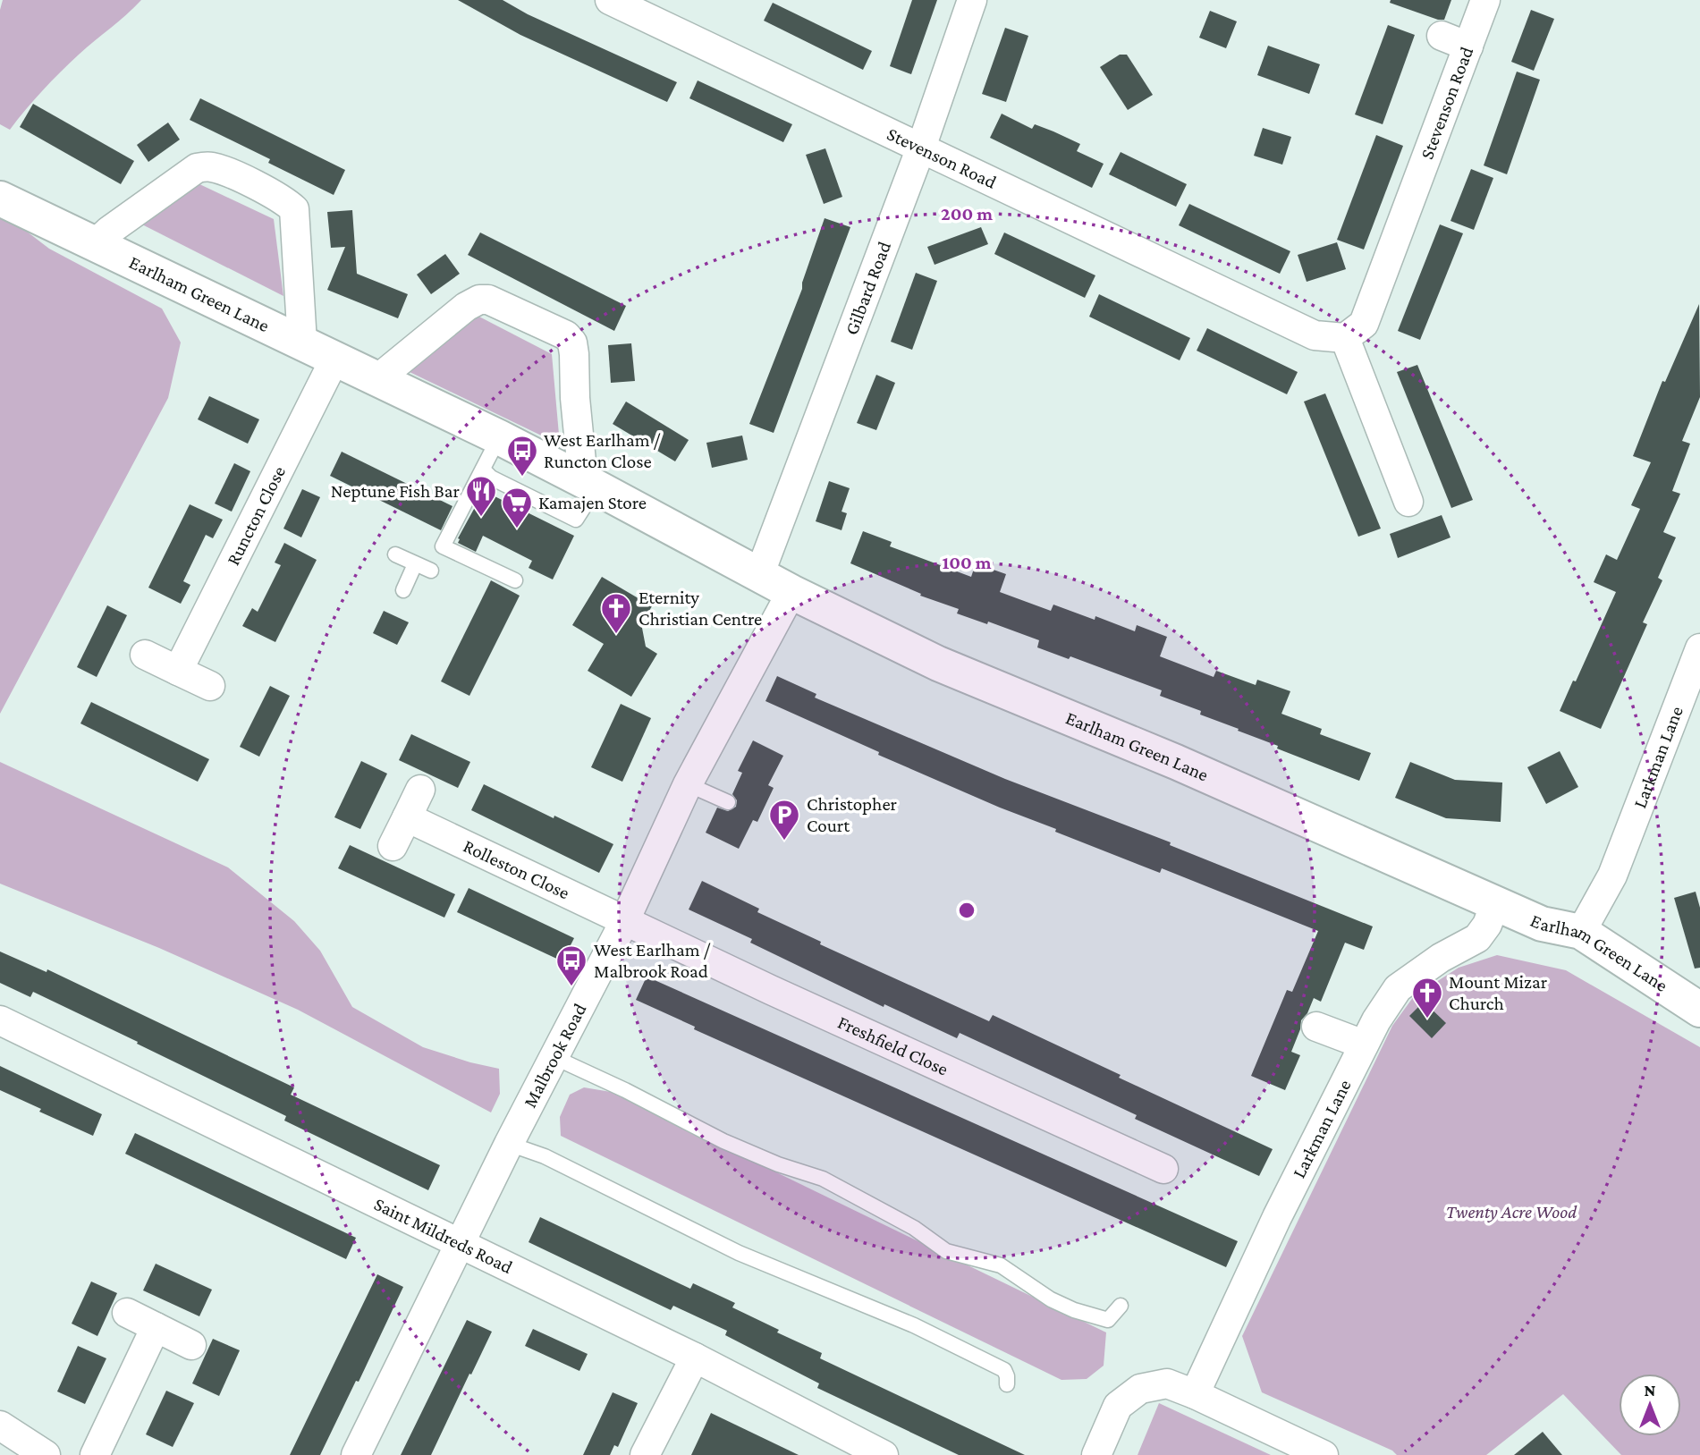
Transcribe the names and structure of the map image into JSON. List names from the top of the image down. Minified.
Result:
{"streets":{"street":["Stevenson Road","Gilbard Road","Earlham Green Lane","Runcton Close","Larkman Lane","Rolleston Close","Freshfield Close","Malbrook Road","Saint Mildreds Road"]},"crossings":[["Stevenson Road","Gilbard Road"],["Gilbard Road","Earlham Green Lane"],["Earlham Green Lane","Runcton Close"],["Earlham Green Lane","Larkman Lane"],["Earlham Green Lane","Malbrook Road"],["Rolleston Close","Freshfield Close"],["Rolleston Close","Malbrook Road"],["Freshfield Close","Malbrook Road"],["Malbrook Road","Saint Mildreds Road"]],"parks":["Twenty Acre Wood"],"places":{"bus stop":["West Earlham / Runcton Close","West Earlham / Malbrook Road"],"restaurant":["Neptune Fish Bar"],"supermarket":["Kamajen Store"],"church":["Eternity Christian Centre","Mount Mizar Church"],"parking":["Christopher Court"]},"north":"top","rings":["200 m","100 m"]}
